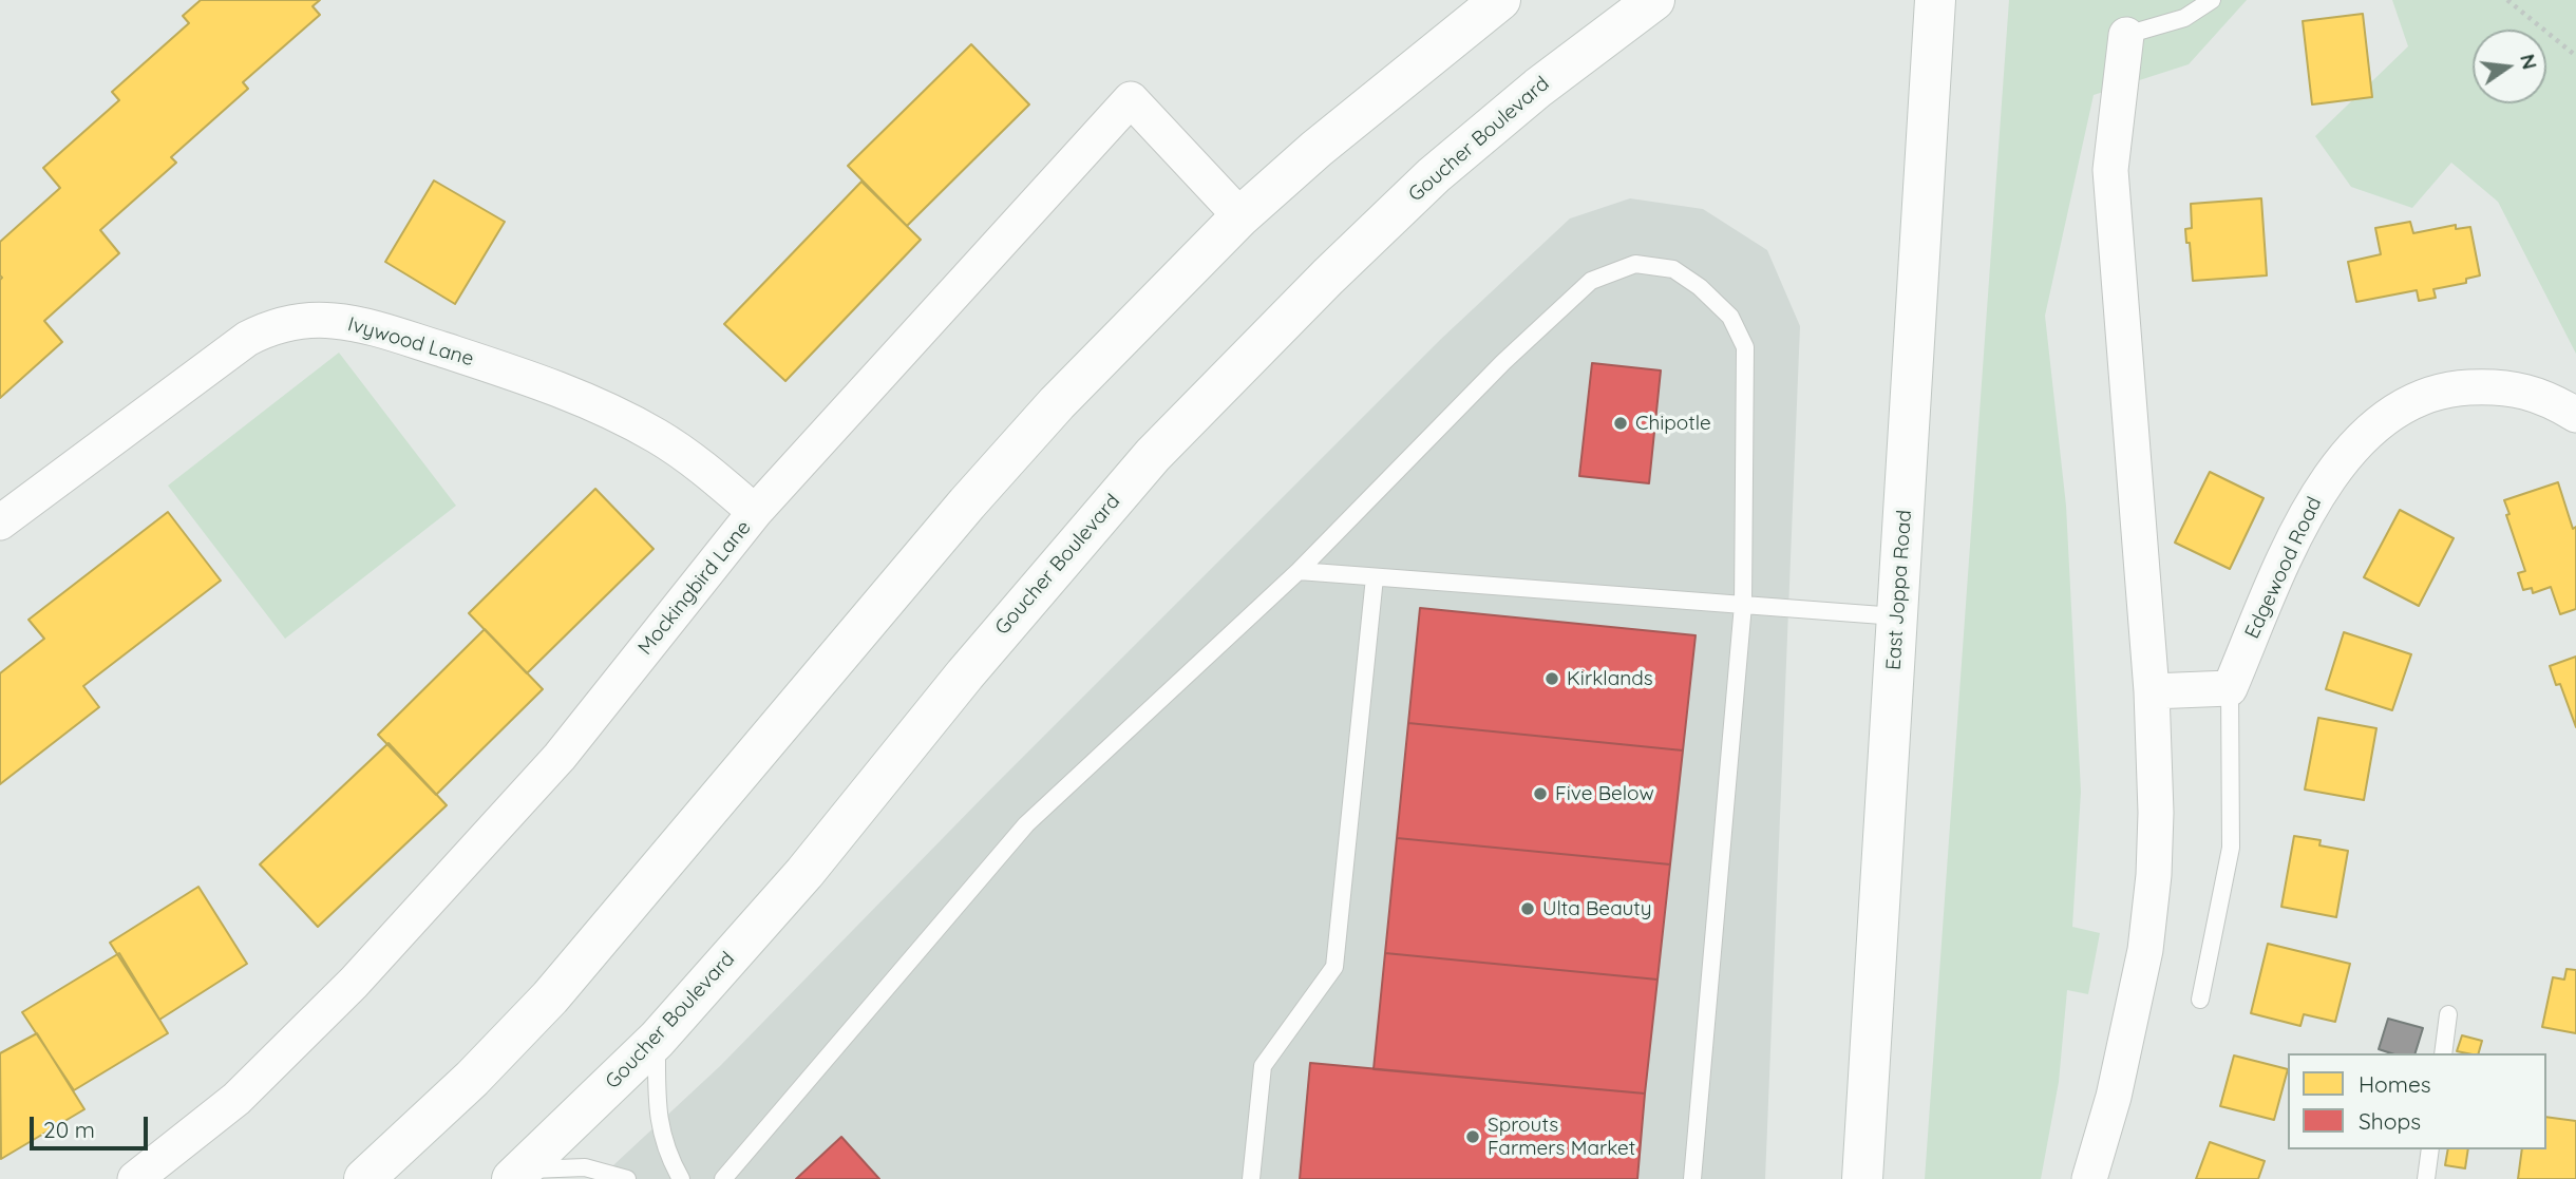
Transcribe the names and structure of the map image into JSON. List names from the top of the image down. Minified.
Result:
{"streets":{"main road":["Goucher Boulevard","East Joppa Road"],"street":["Ivywood Lane","Edgewood Road","Mockingbird Lane"]},"crossings":[["Ivywood Lane","Mockingbird Lane"]],"places":["Chipotle","Kirklands","Five Below","Ulta Beauty","Sprouts Farmers Market"],"legend":["Homes","Shops"],"scale_bar":"20 m","north":"right"}
